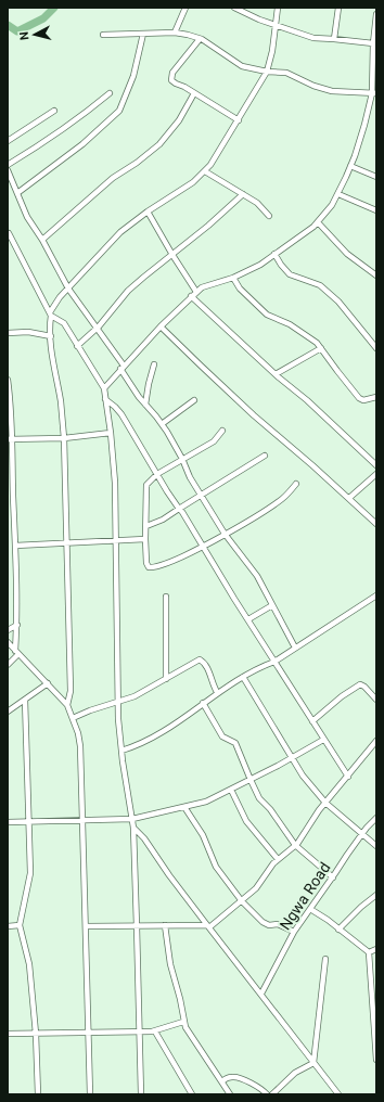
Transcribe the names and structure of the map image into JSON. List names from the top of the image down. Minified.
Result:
{"streets":{"street":["Ngwa Road"]},"north":"left"}
